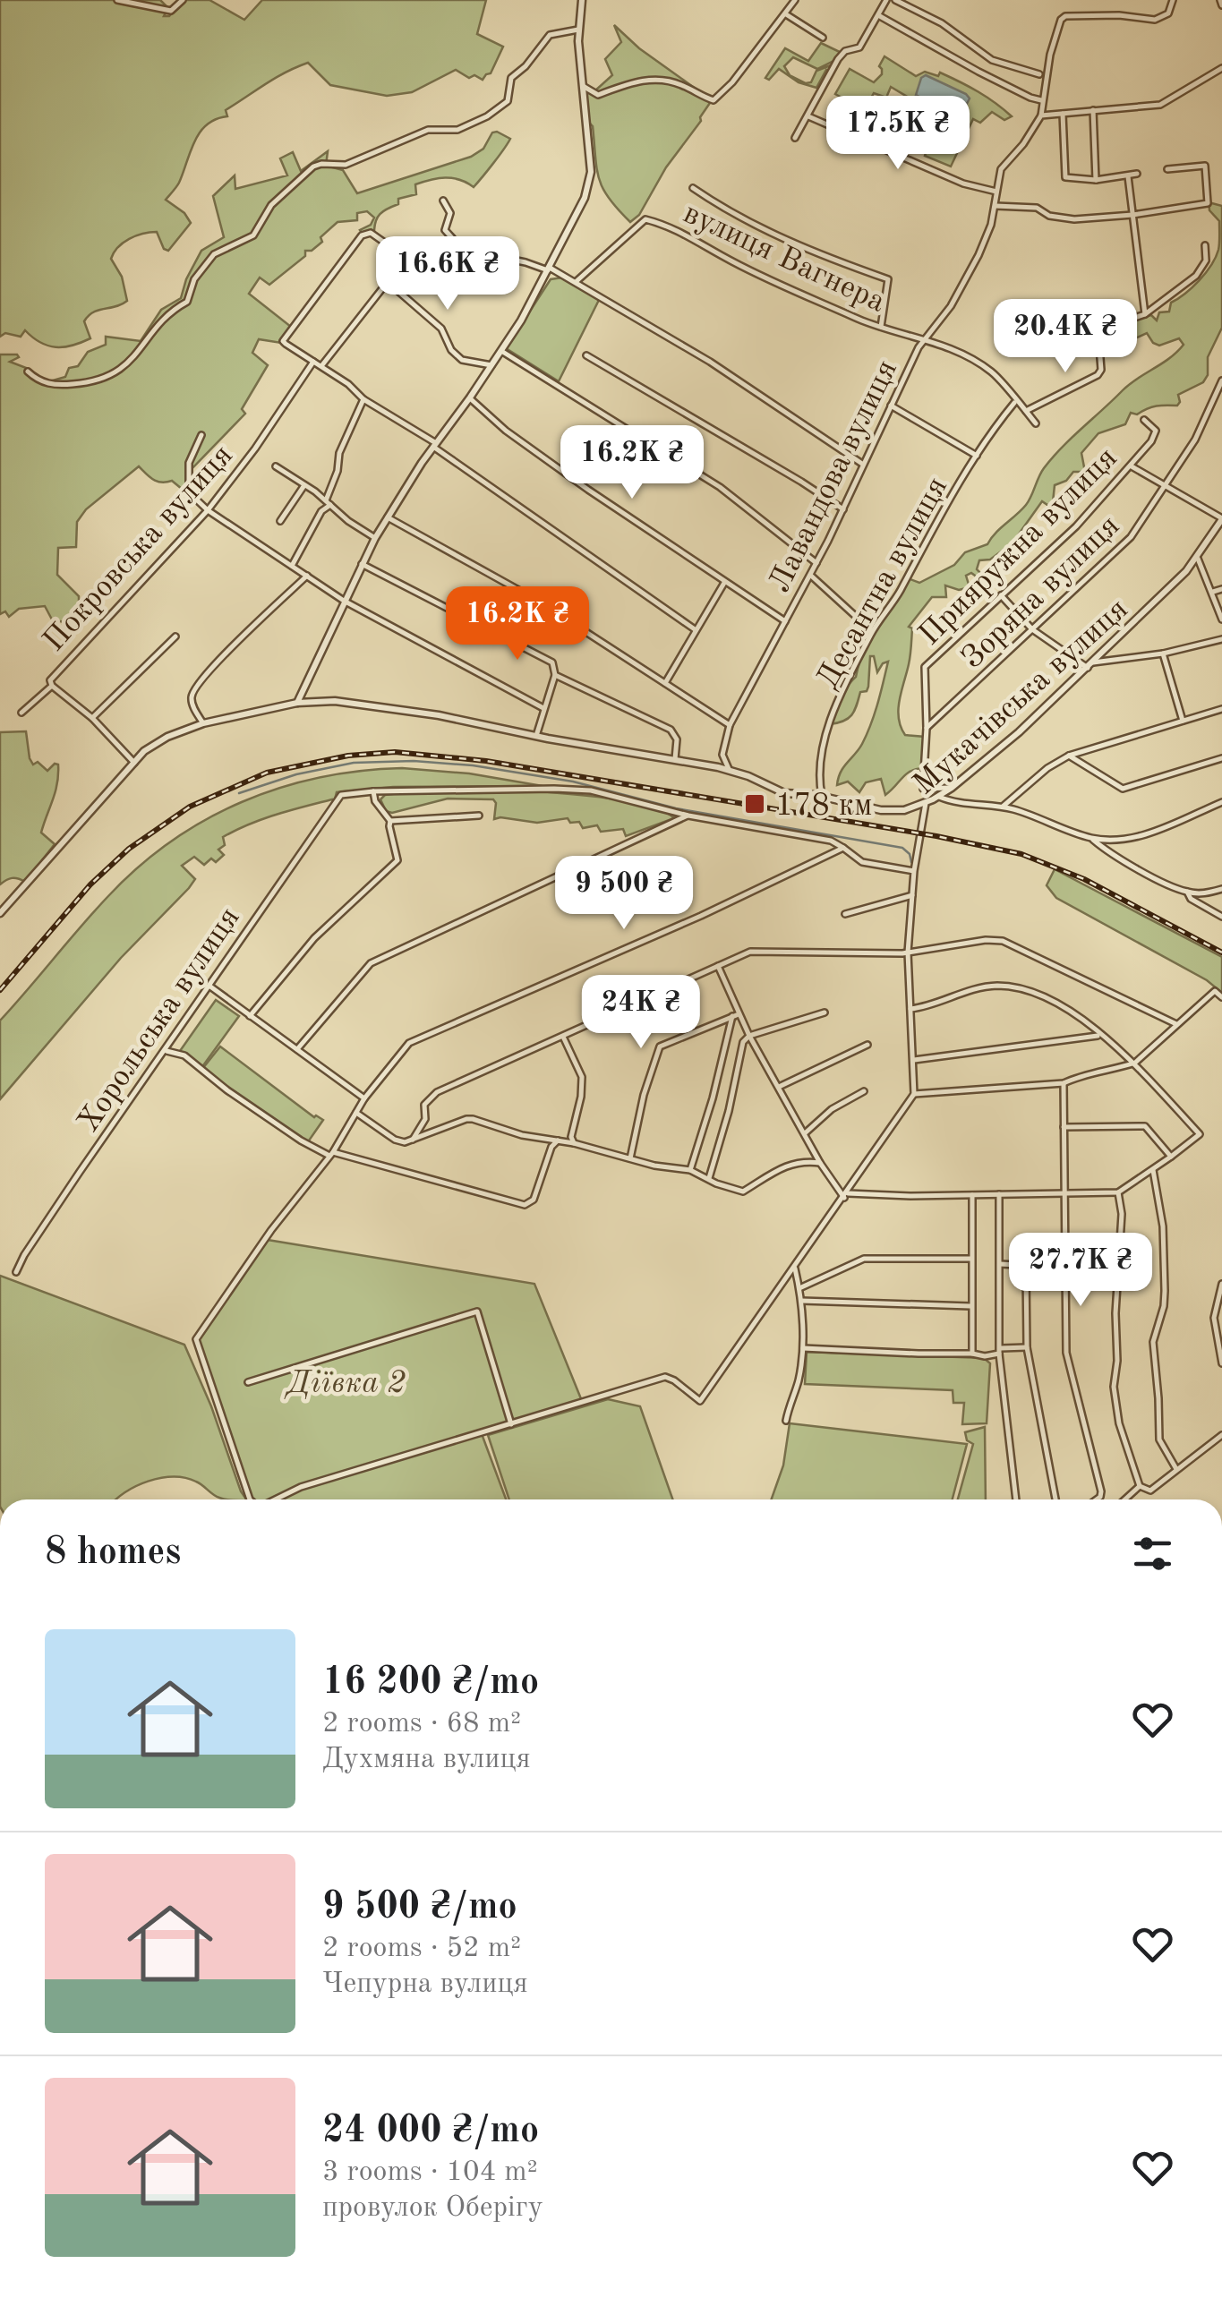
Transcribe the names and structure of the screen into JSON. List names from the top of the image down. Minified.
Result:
{"streets":{"street":["вулиця Вагнера","Лавандова вулиця","Прияружна вулиця","Покровська вулиця","Десантна вулиця","Зоряна вулиця","Мукачівська вулиця","Хорольська вулиця"]},"crossings":[["вулиця Вагнера","Лавандова вулиця"],["вулиця Вагнера","Десантна вулиця"],["Прияружна вулиця","Зоряна вулиця"],["Прияружна вулиця","Мукачівська вулиця"]],"parks":["Діївка 2"],"places":{"transit":["178 км"]},"page":{"price":["17.5K ₴","16.6K ₴","20.4K ₴","16.2K ₴","16.2K ₴","9 500 ₴","24K ₴","27.7K ₴"],"heading":"8 homes","list":[{"name":"16 200 ₴/mo","note":"2 rooms · 68 m² · Духмяна вулиця"},{"name":"9 500 ₴/mo","note":"2 rooms · 52 m² · Чепурна вулиця"},{"name":"24 000 ₴/mo","note":"3 rooms · 104 m² · провулок Оберігу"}]}}
